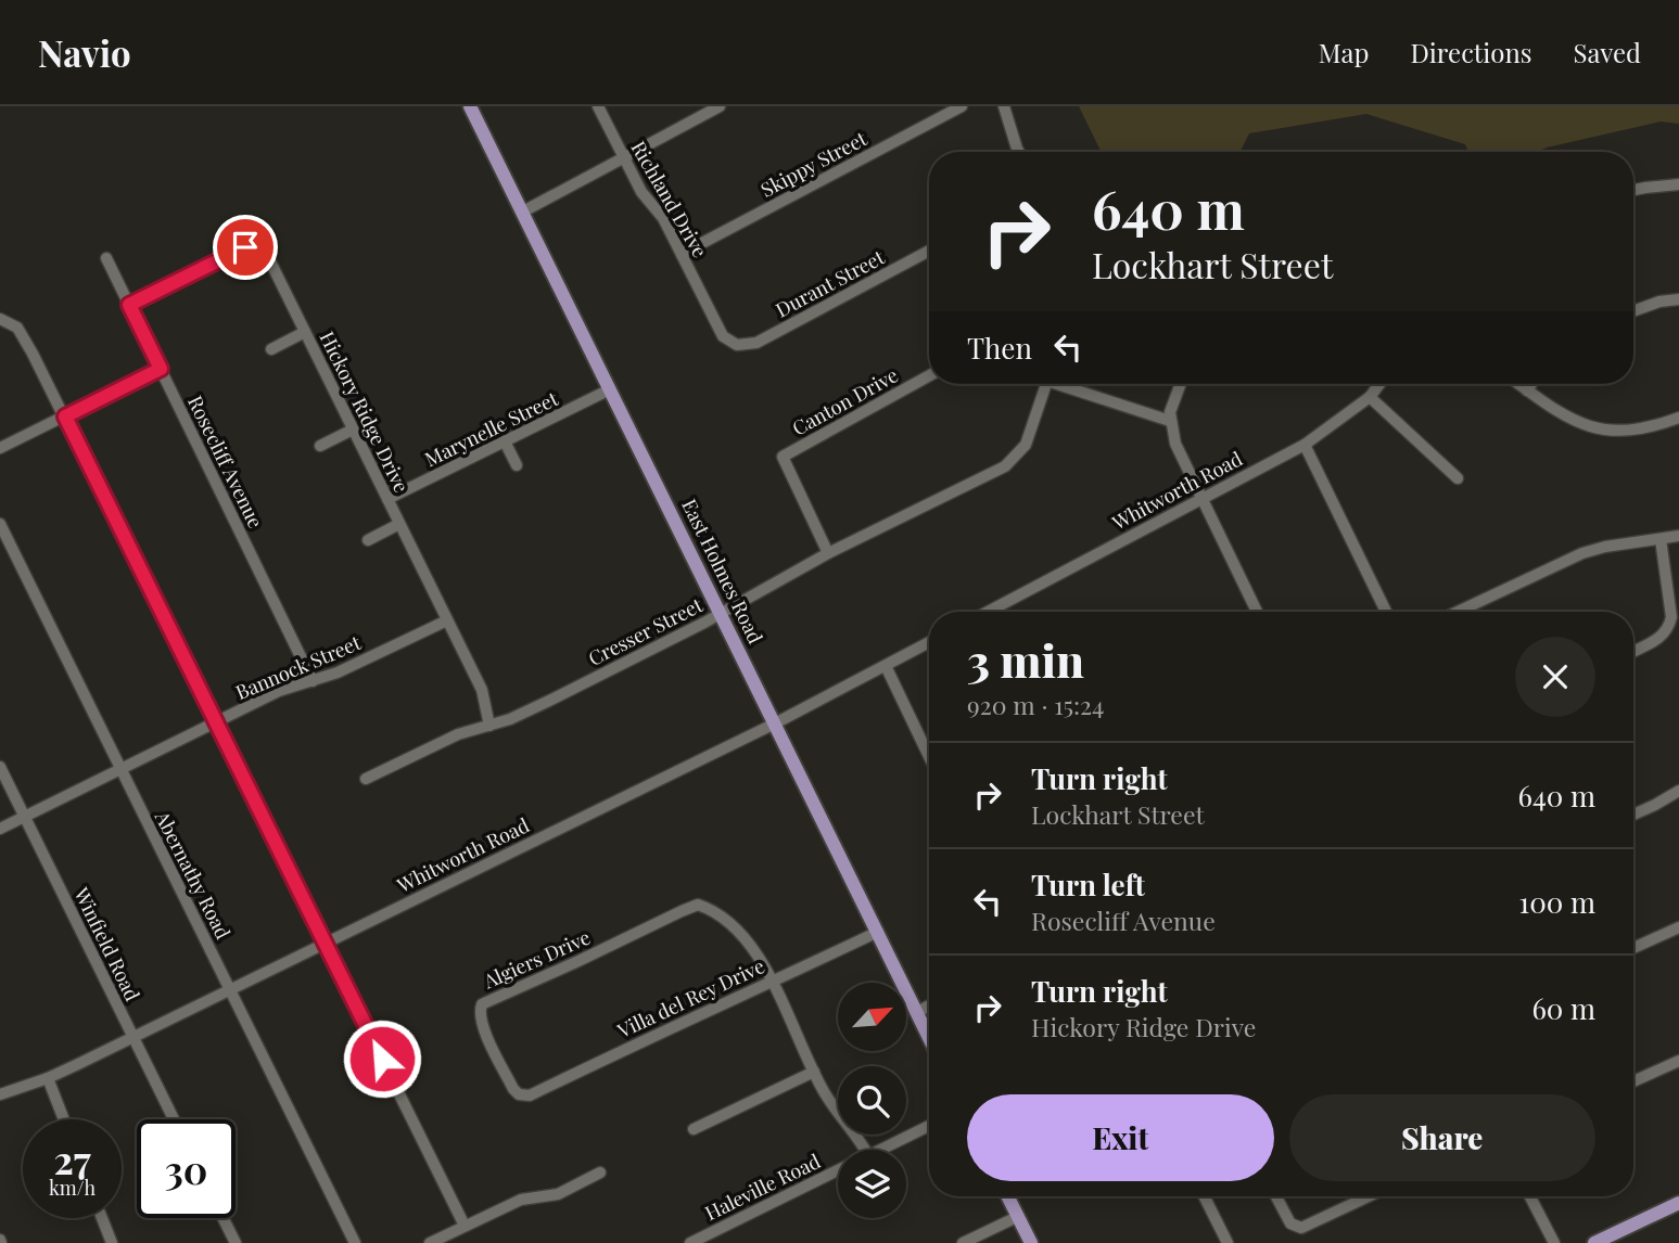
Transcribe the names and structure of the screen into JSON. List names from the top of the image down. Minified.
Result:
{"streets":{"main road":["East Holmes Road"],"street":["Skippy Street","Richland Drive","Durant Street","Canton Drive","Hickory Ridge Drive","Marynelle Street","Rosecliff Avenue","Whitworth Road","Cresser Street","Bannock Street","Abernathy Road","Winfield Road","Algiers Drive","Villa del Rey Drive","Haleville Road"]},"crossings":[["Skippy Street","Richland Drive"],["Richland Drive","Durant Street"],["Canton Drive","Cresser Street"],["Hickory Ridge Drive","Marynelle Street"],["Hickory Ridge Drive","Rosecliff Avenue"],["Hickory Ridge Drive","Cresser Street"],["Hickory Ridge Drive","Bannock Street"],["Marynelle Street","East Holmes Road"],["Rosecliff Avenue","Bannock Street"],["Whitworth Road","East Holmes Road"],["Whitworth Road","Abernathy Road"],["Whitworth Road","Winfield Road"],["East Holmes Road","Cresser Street"],["East Holmes Road","Villa del Rey Drive"],["Bannock Street","Abernathy Road"],["Bannock Street","Winfield Road"],["Algiers Drive","Villa del Rey Drive"]],"north":"top right","page":{"header":"Navio","nav":["Map","Directions","Saved"],"turn":["640 m","Lockhart Street"],"then":"Then","heading":["3 min","920 m · 15:24"],"list":[{"name":"Turn right","note":"Lockhart Street","value":"640 m"},{"name":"Turn left","note":"Rosecliff Avenue","value":"100 m"},{"name":"Turn right","note":"Hickory Ridge Drive","value":"60 m"}],"buttons":["Exit","Share"],"speed":"27 km/h","limit":"30"}}
